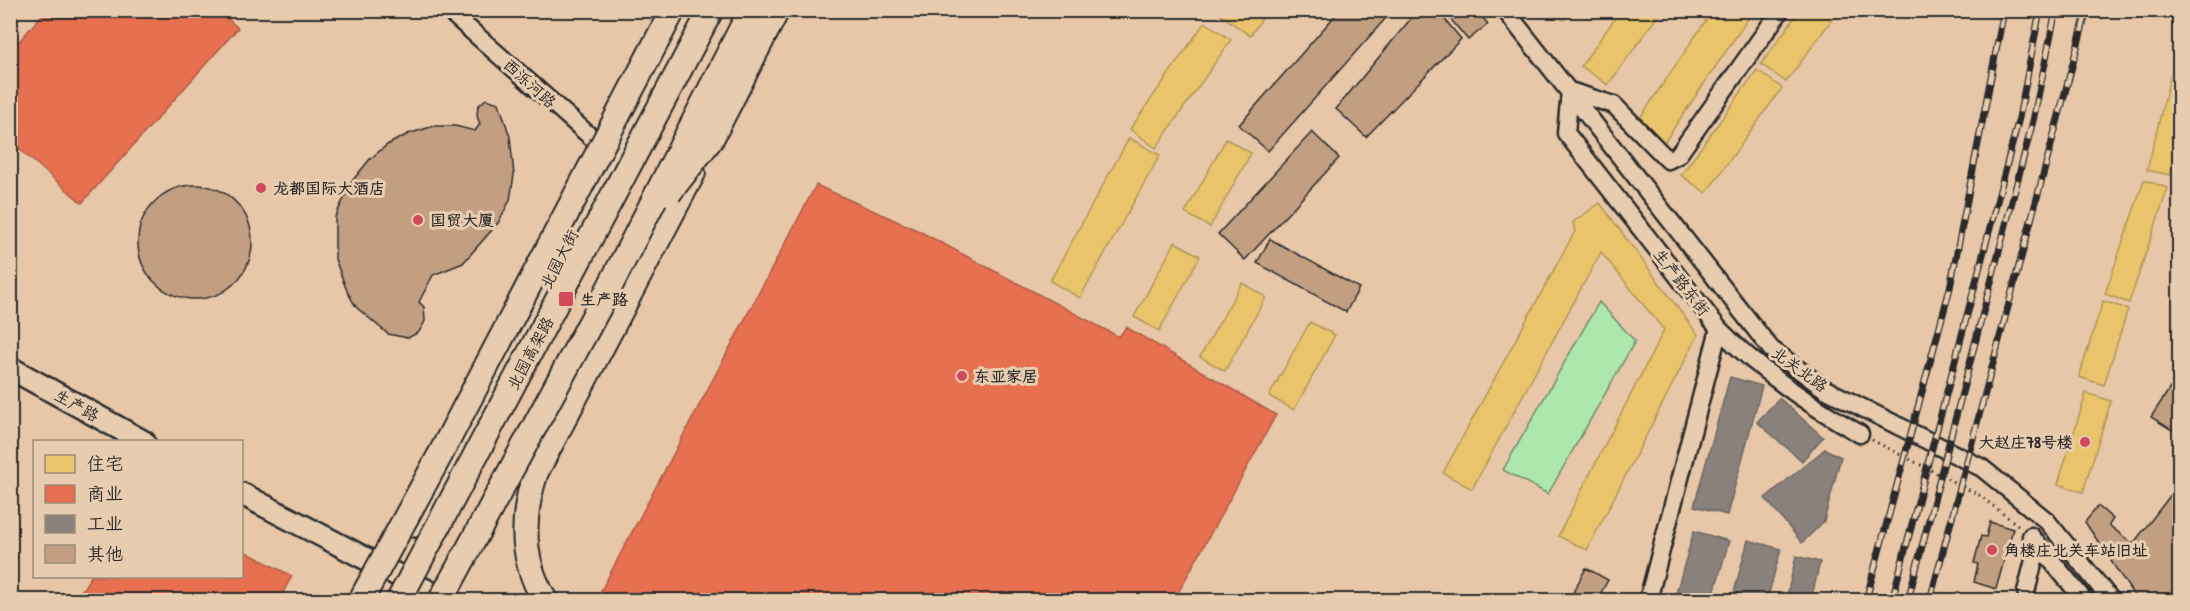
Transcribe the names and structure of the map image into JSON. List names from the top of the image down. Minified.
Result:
{"streets":{"highway":["北园高架路"],"main road":["北园大街","生产路"],"street":["西泺河路","生产路东街","北关北路"]},"crossings":[["西泺河路","北园大街"],["生产路东街","北关北路"]],"places":{"other":["龙都国际大酒店","国贸大厦","东亚家居","大赵庄78号楼","角楼庄北关车站旧址"],"transit":["生产路"]},"legend":["住宅","商业","工业","其他"]}
